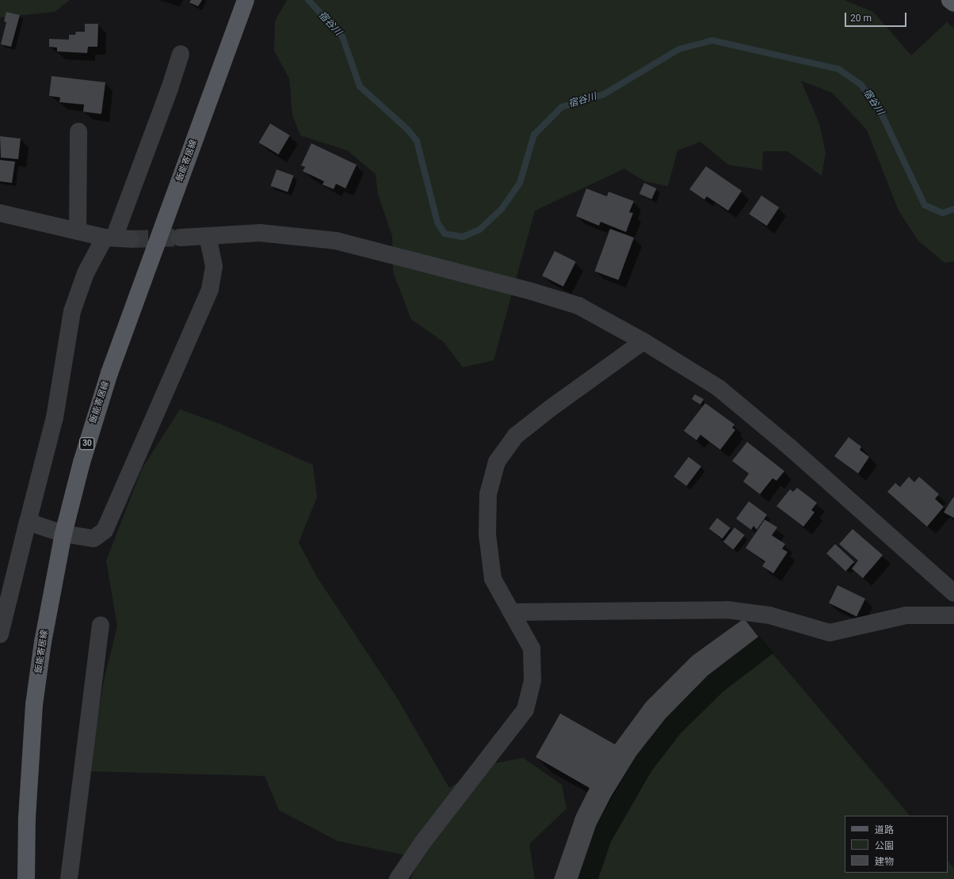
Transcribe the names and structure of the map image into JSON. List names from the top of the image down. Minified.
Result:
{"streets":{"main road":["飯能寄居線","30"]},"water":["宿谷川"],"legend":["道路","公園","建物"],"scale_bar":"20 m"}
